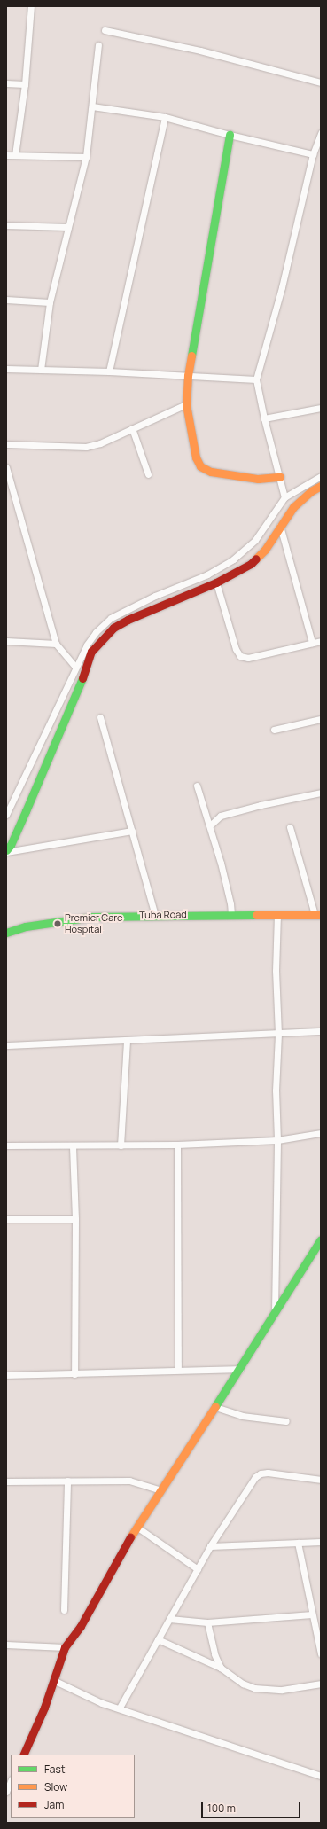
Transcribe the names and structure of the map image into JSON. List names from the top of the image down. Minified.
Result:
{"streets":{"street":["Tuba Road"]},"places":["Premier Care Hospital"],"legend":["Fast","Slow","Jam"],"scale_bar":"100 m"}
